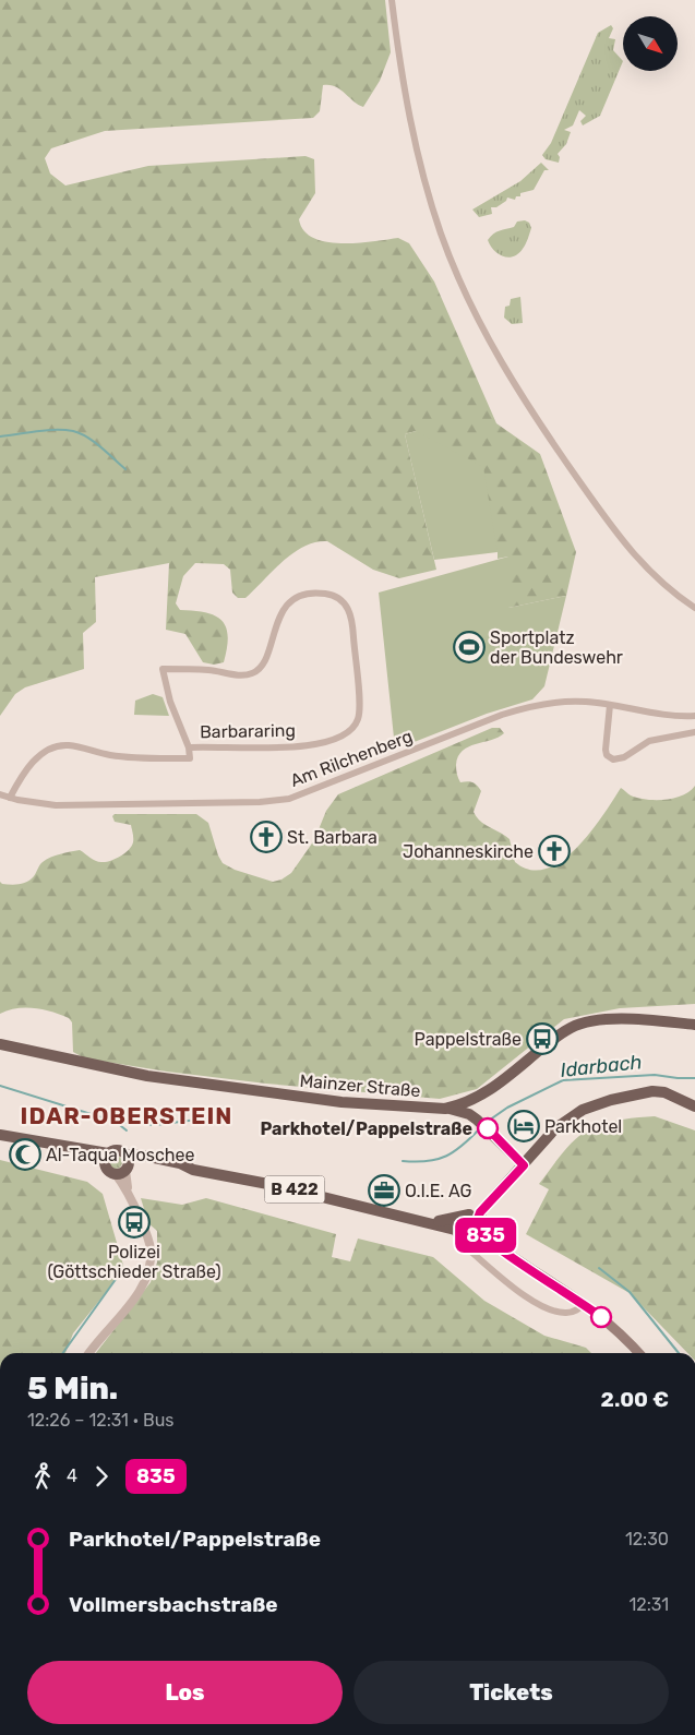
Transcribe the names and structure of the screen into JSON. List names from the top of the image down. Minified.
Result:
{"streets":{"main road":["Mainzer Straße","B 422"],"street":["Barbararing","Am Rilchenberg"]},"districts":["IDAR-OBERSTEIN"],"water":["Idarbach"],"places":{"sports":["Sportplatz der Bundeswehr"],"church":["St. Barbara","Johanneskirche"],"bus stop":["Pappelstraße","Polizei (Göttschieder Straße)"],"hotel":["Parkhotel"],"other":["Parkhotel/Pappelstraße"],"mosque":["Al-Taqua Moschee"],"office":["O.I.E. AG"]},"lines":["bus line 835"],"north":"bottom right","page":{"on_map":"835","heading":["5 Min.","12:26 – 12:31 · Bus","2.00 €"],"legs":["4","835"],"list":[{"name":"Parkhotel/Pappelstraße","value":"12:30"},{"name":"Vollmersbachstraße","value":"12:31"}],"buttons":["Los","Tickets"]}}
